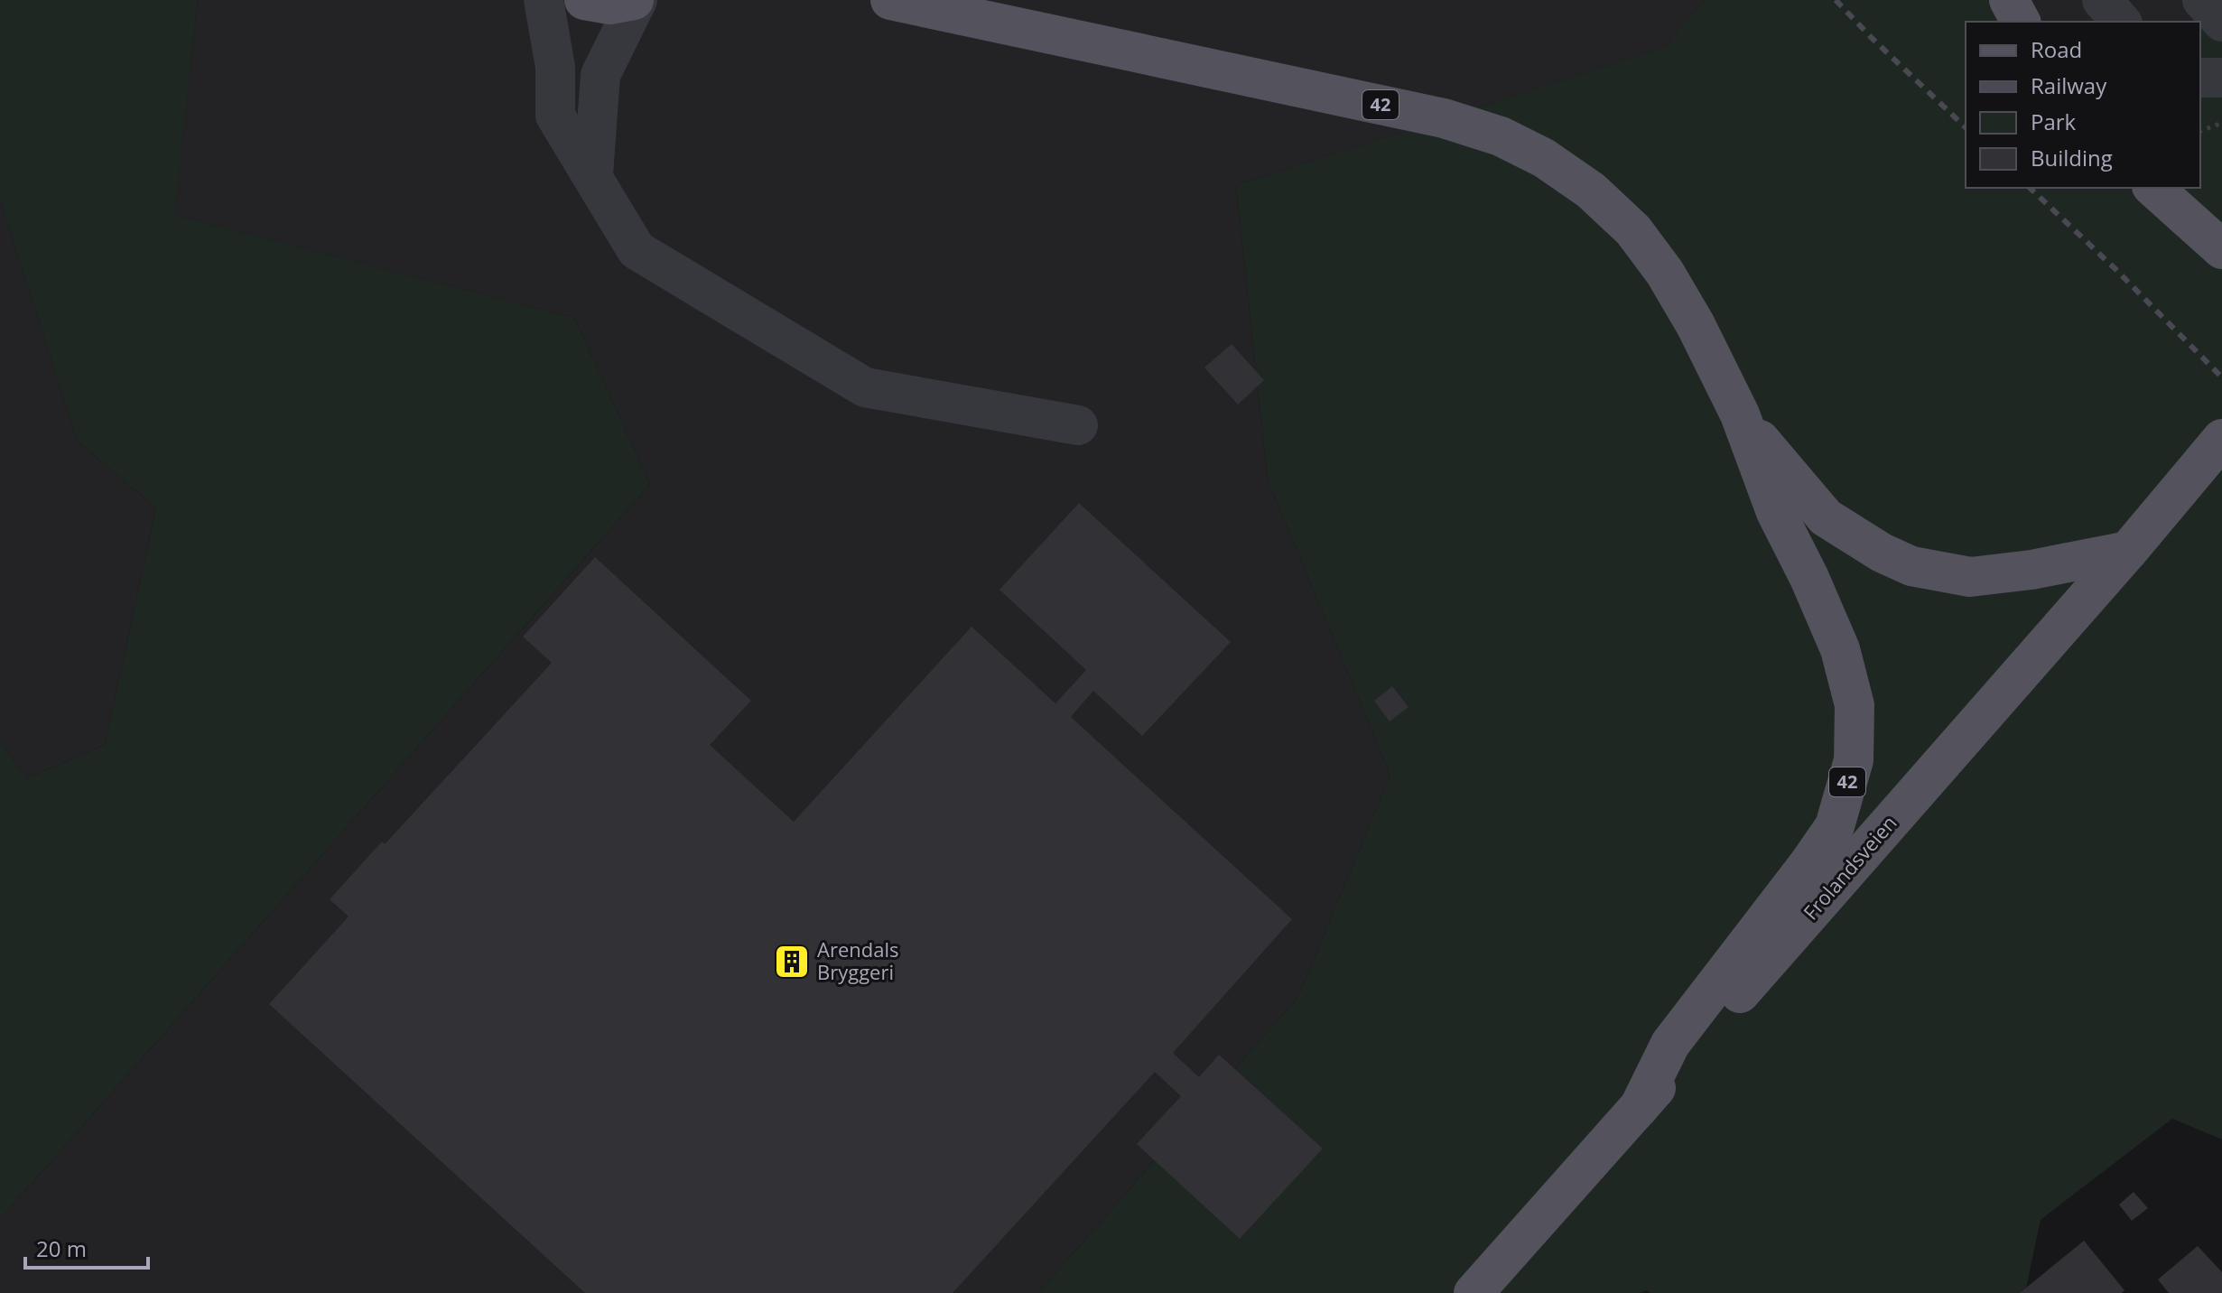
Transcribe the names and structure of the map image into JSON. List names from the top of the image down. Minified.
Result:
{"streets":{"main road":["42","Frolandsveien"]},"crossings":[["42","Frolandsveien"]],"places":{"building":["Arendals Bryggeri"]},"legend":["Road","Railway","Park","Building"],"scale_bar":"20 m"}
